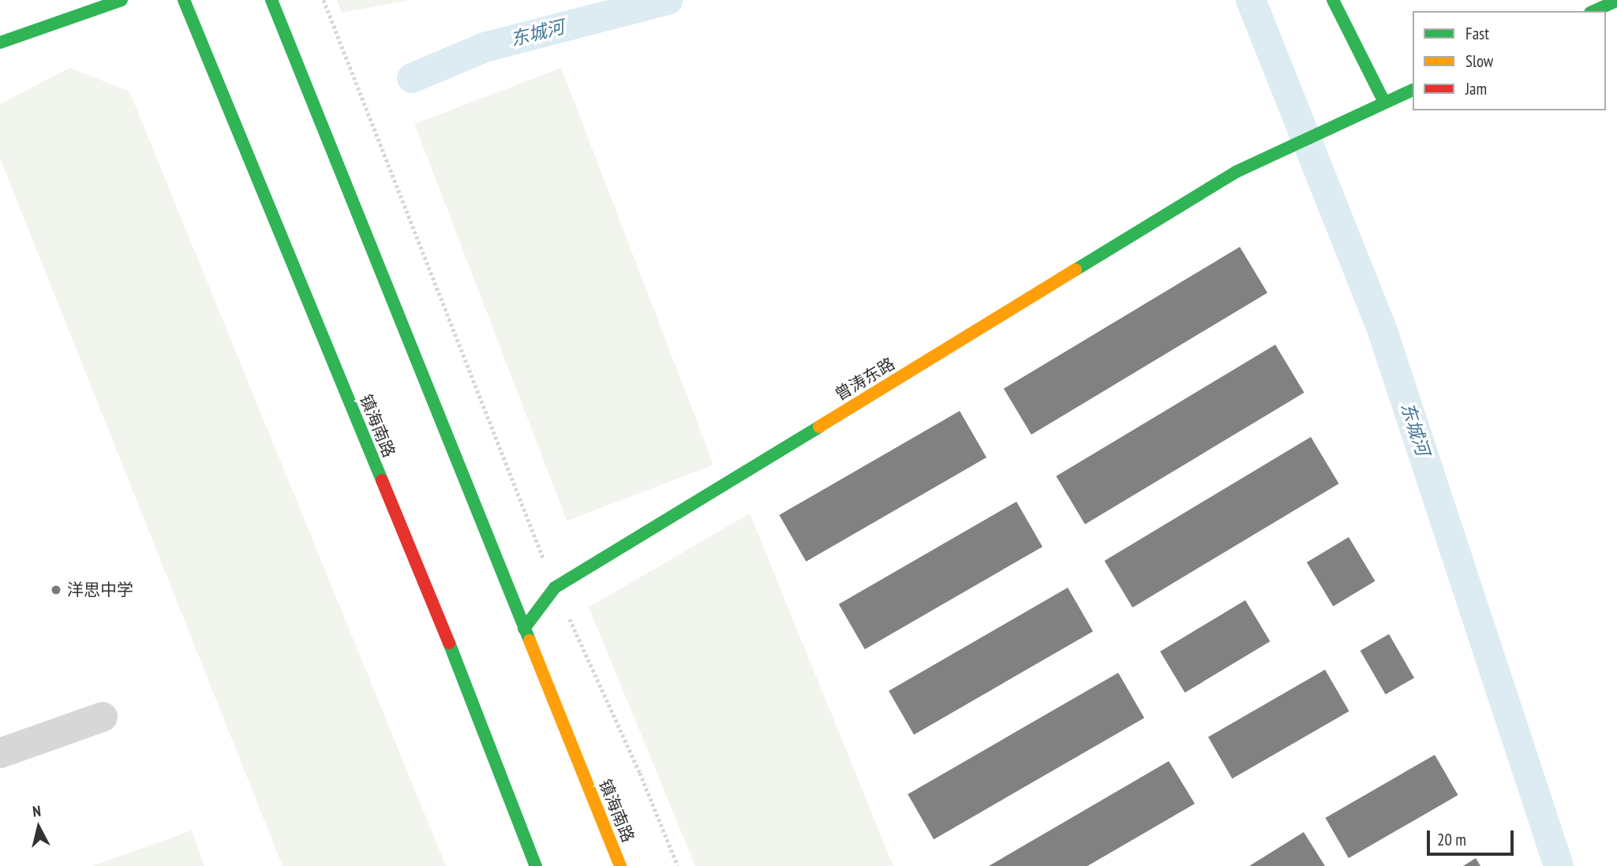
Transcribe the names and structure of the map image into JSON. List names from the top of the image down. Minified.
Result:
{"streets":{"main road":["曾涛东路","镇海南路"]},"crossings":[["曾涛东路","镇海南路"]],"water":["东城河"],"places":["洋思中学"],"legend":["Fast","Slow","Jam"],"scale_bar":"20 m","north":"top"}
